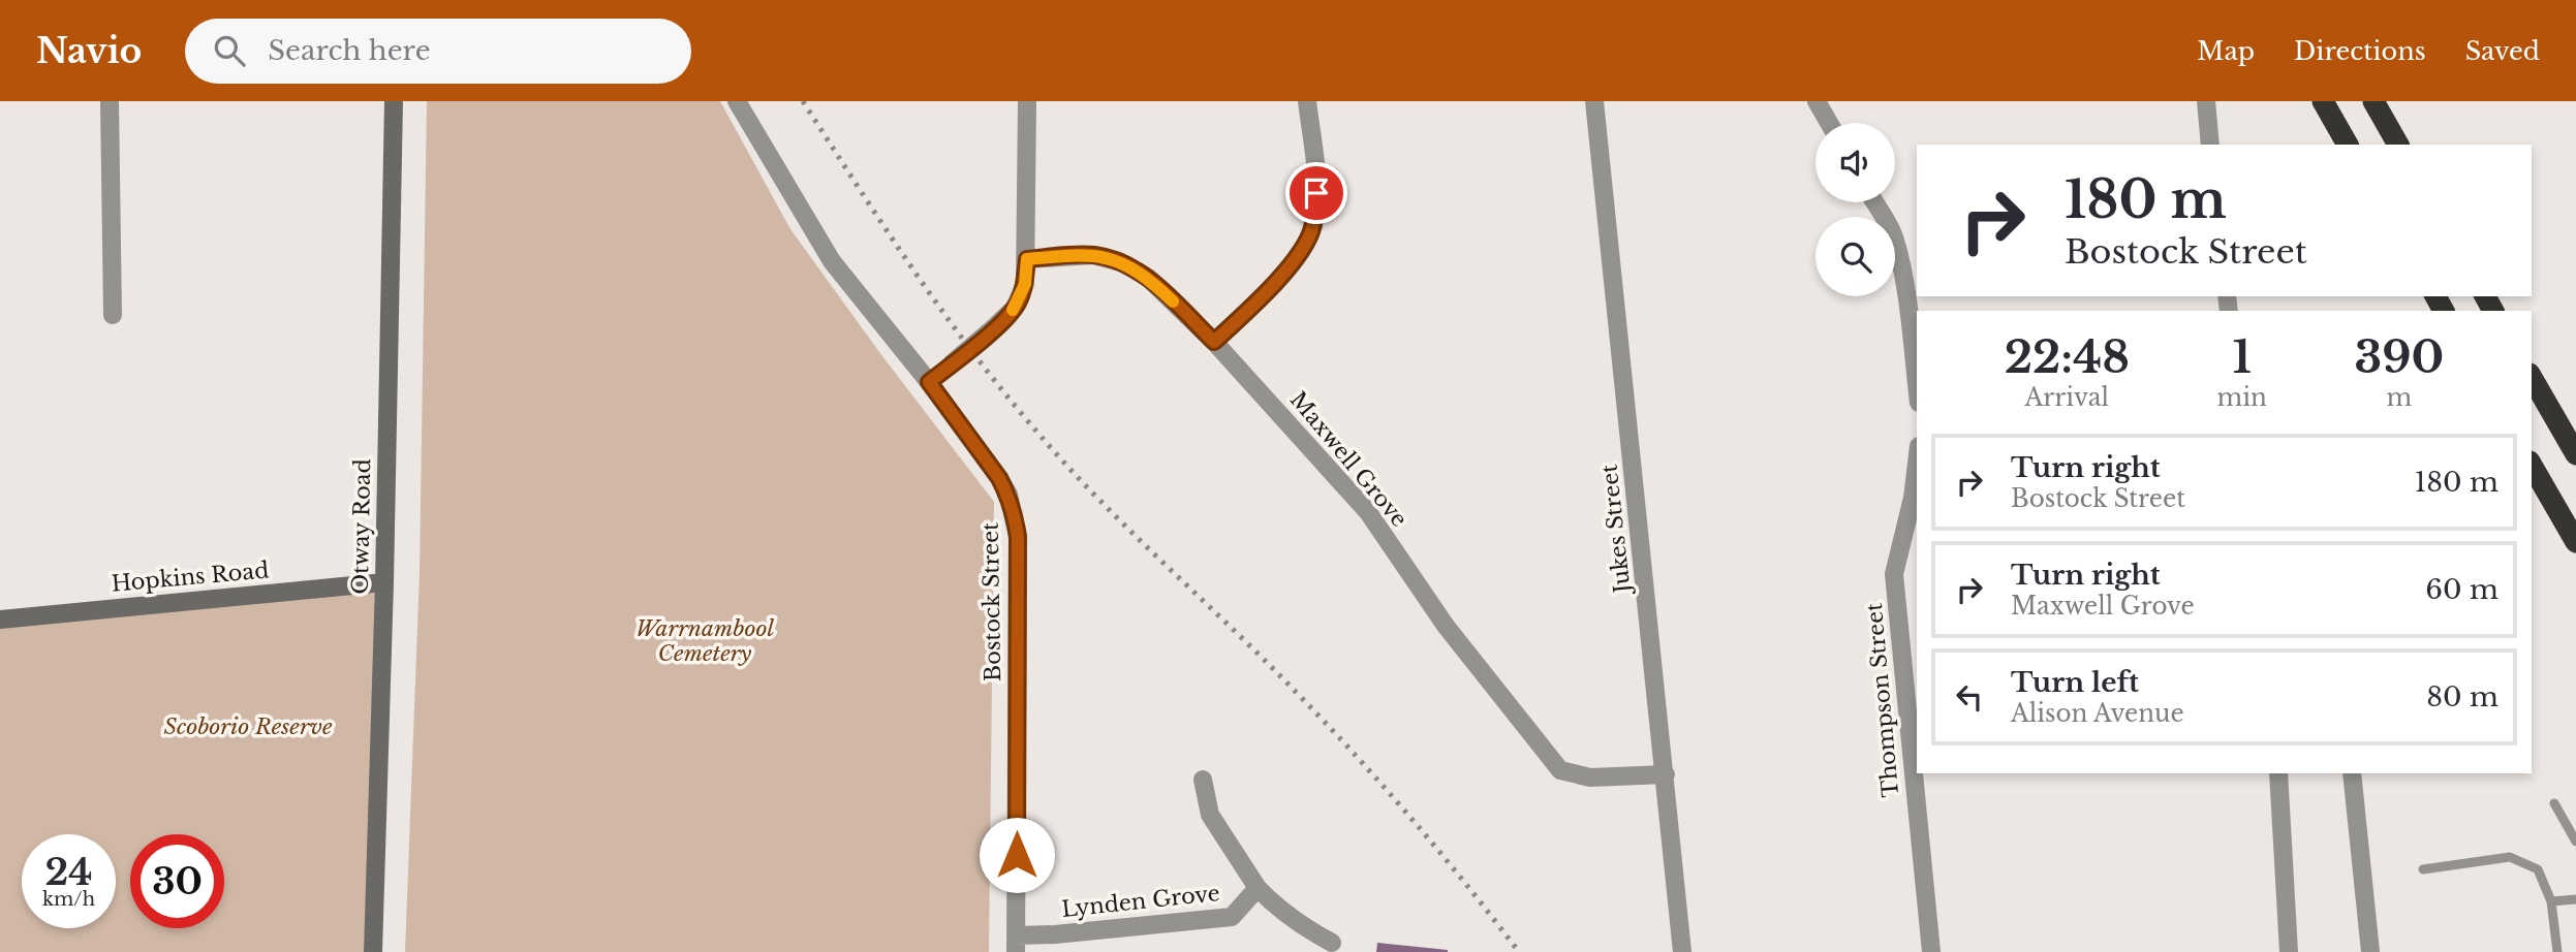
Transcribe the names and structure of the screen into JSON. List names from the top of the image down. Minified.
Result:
{"streets":{"street":["Maxwell Grove","Otway Road","Jukes Street","Hopkins Road","Bostock Street","Thompson Street","Lynden Grove"]},"crossings":[["Maxwell Grove","Jukes Street"],["Otway Road","Hopkins Road"],["Bostock Street","Lynden Grove"]],"parks":["Warrnambool Cemetery","Scoborio Reserve"],"page":{"header":"Navio","search":"Search here","nav":["Map","Directions","Saved"],"turn":["180 m","Bostock Street"],"eta":["22:48","Arrival","1","min","390","m"],"list":[{"name":"Turn right","note":"Bostock Street","value":"180 m"},{"name":"Turn right","note":"Maxwell Grove","value":"60 m"},{"name":"Turn left","note":"Alison Avenue","value":"80 m"}],"speed":"24 km/h","limit":"30"}}
